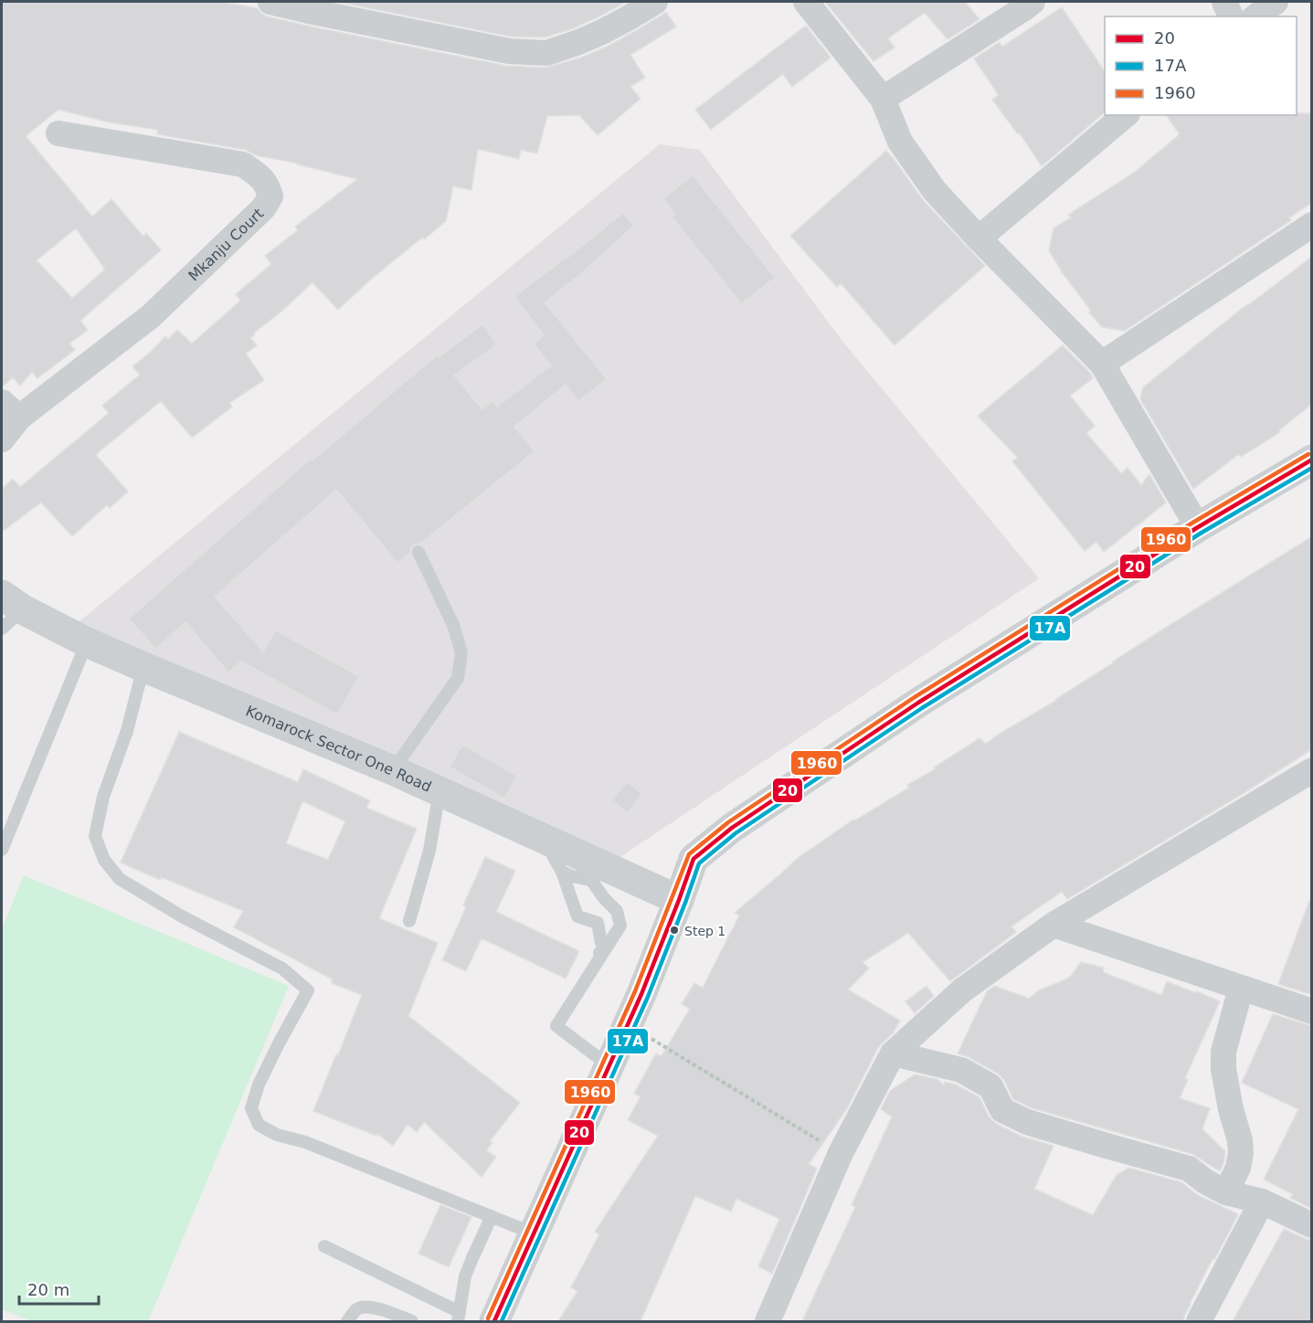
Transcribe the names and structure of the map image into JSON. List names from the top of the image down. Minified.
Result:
{"streets":{"main road":["Komarock Sector One Road"],"street":["Mkanju Court"]},"places":["Step 1"],"lines":["transit line 1960","transit line 20","transit line 17A"],"legend":["20","17A","1960"],"scale_bar":"20 m"}
